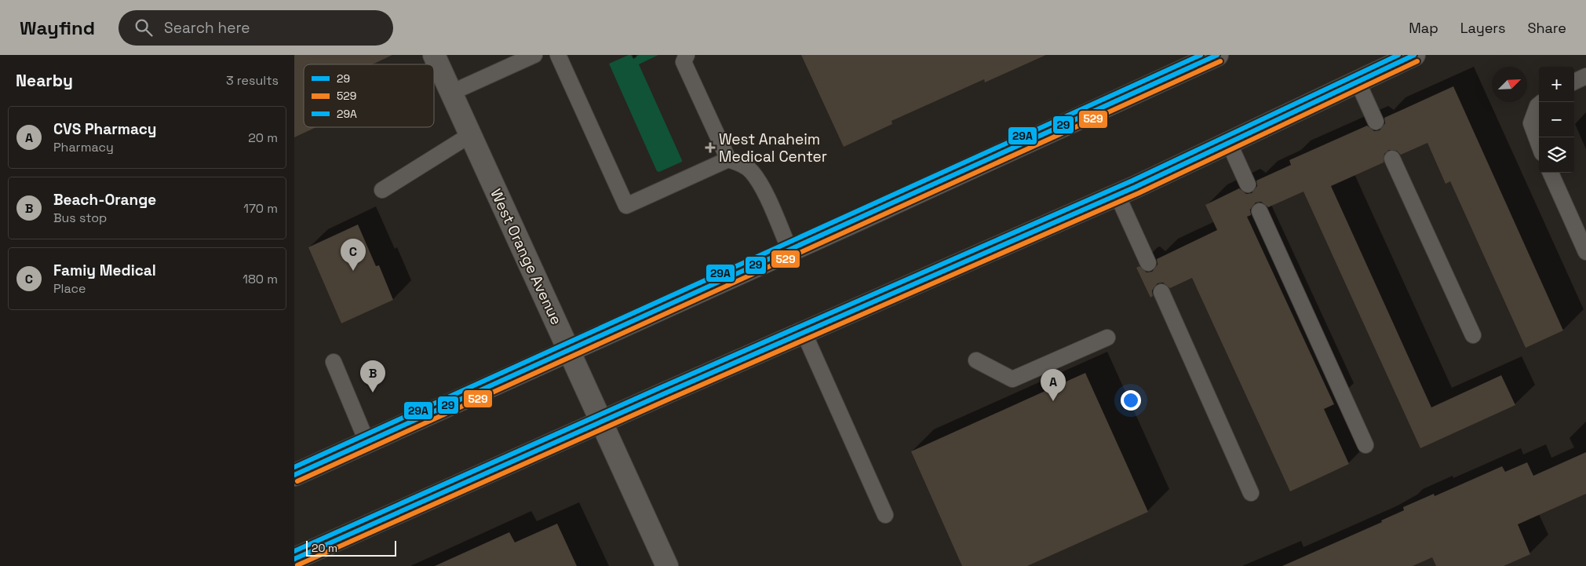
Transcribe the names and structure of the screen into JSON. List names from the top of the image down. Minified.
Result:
{"streets":{"street":["West Orange Avenue"]},"places":{"health":["West Anaheim Medical Center"]},"lines":["transit line 29","transit line 29A","transit line 529"],"legend":["29","529","29A"],"scale_bar":"20 m","north":"top right","page":{"header":"Wayfind","search":"Search here","nav":["Map","Layers","Share"],"heading":["Nearby","3 results"],"map_buttons":["+","−"],"list":[{"mark":"A","name":"CVS Pharmacy","note":"Pharmacy","value":"20 m"},{"mark":"B","name":"Beach-Orange","note":"Bus stop","value":"170 m"},{"mark":"C","name":"Famiy Medical","note":"Place","value":"180 m"}],"pins":["C","B","A"],"scale":"20 m"}}
